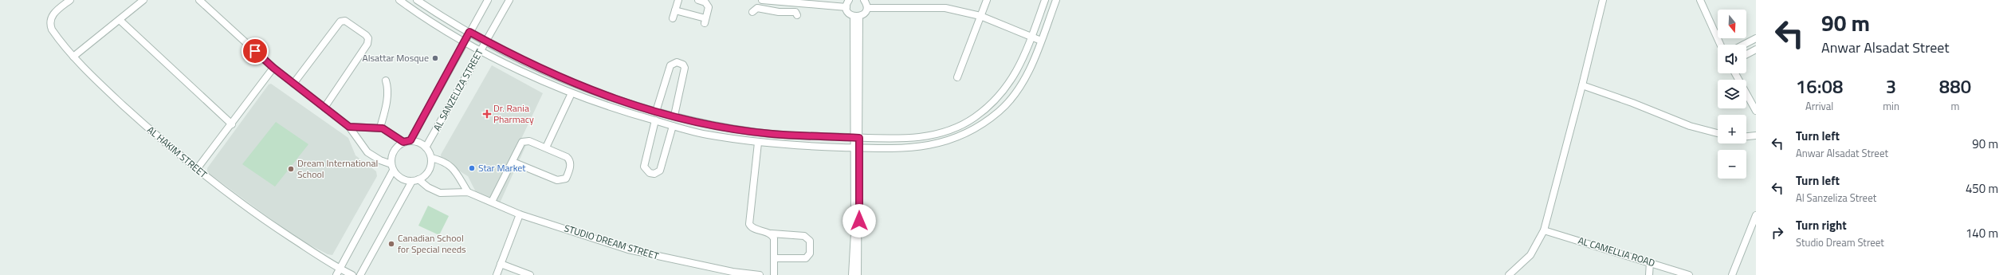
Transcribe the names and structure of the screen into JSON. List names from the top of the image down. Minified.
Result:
{"streets":{"street":["AL SANZELIZA STREET","AL HAKIM STREET","STUDIO DREAM STREET","AL CAMELLIA ROAD"]},"crossings":[["AL SANZELIZA STREET","STUDIO DREAM STREET"]],"places":{"other":["Alsattar Mosque","Star Market","Dream International School","Canadian School for Special needs"],"health":["Dr. Rania Pharmacy"]},"north":"bottom","page":{"turn":["90 m","Anwar Alsadat Street"],"map_buttons":["+","−"],"eta":["16:08","Arrival","3","min","880","m"],"list":[{"name":"Turn left","note":"Anwar Alsadat Street","value":"90 m"},{"name":"Turn left","note":"Al Sanzeliza Street","value":"450 m"},{"name":"Turn right","note":"Studio Dream Street","value":"140 m"}]}}
